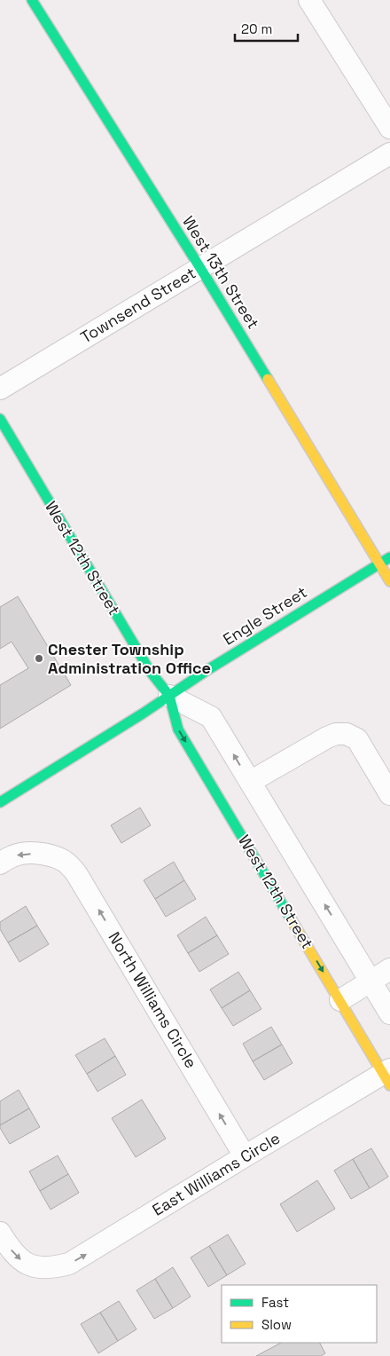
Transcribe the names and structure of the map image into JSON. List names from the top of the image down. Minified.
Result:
{"streets":{"street":["West 13th Street","Townsend Street","West 12th Street","Engle Street","North Williams Circle","East Williams Circle"]},"crossings":[["West 13th Street","Townsend Street"],["West 13th Street","Engle Street"],["West 12th Street","Engle Street"],["West 12th Street","East Williams Circle"],["North Williams Circle","East Williams Circle"]],"one_way":["North Williams Circle","East Williams Circle"],"places":["Chester Township Administration Office"],"legend":["Fast","Slow"],"scale_bar":"20 m"}
